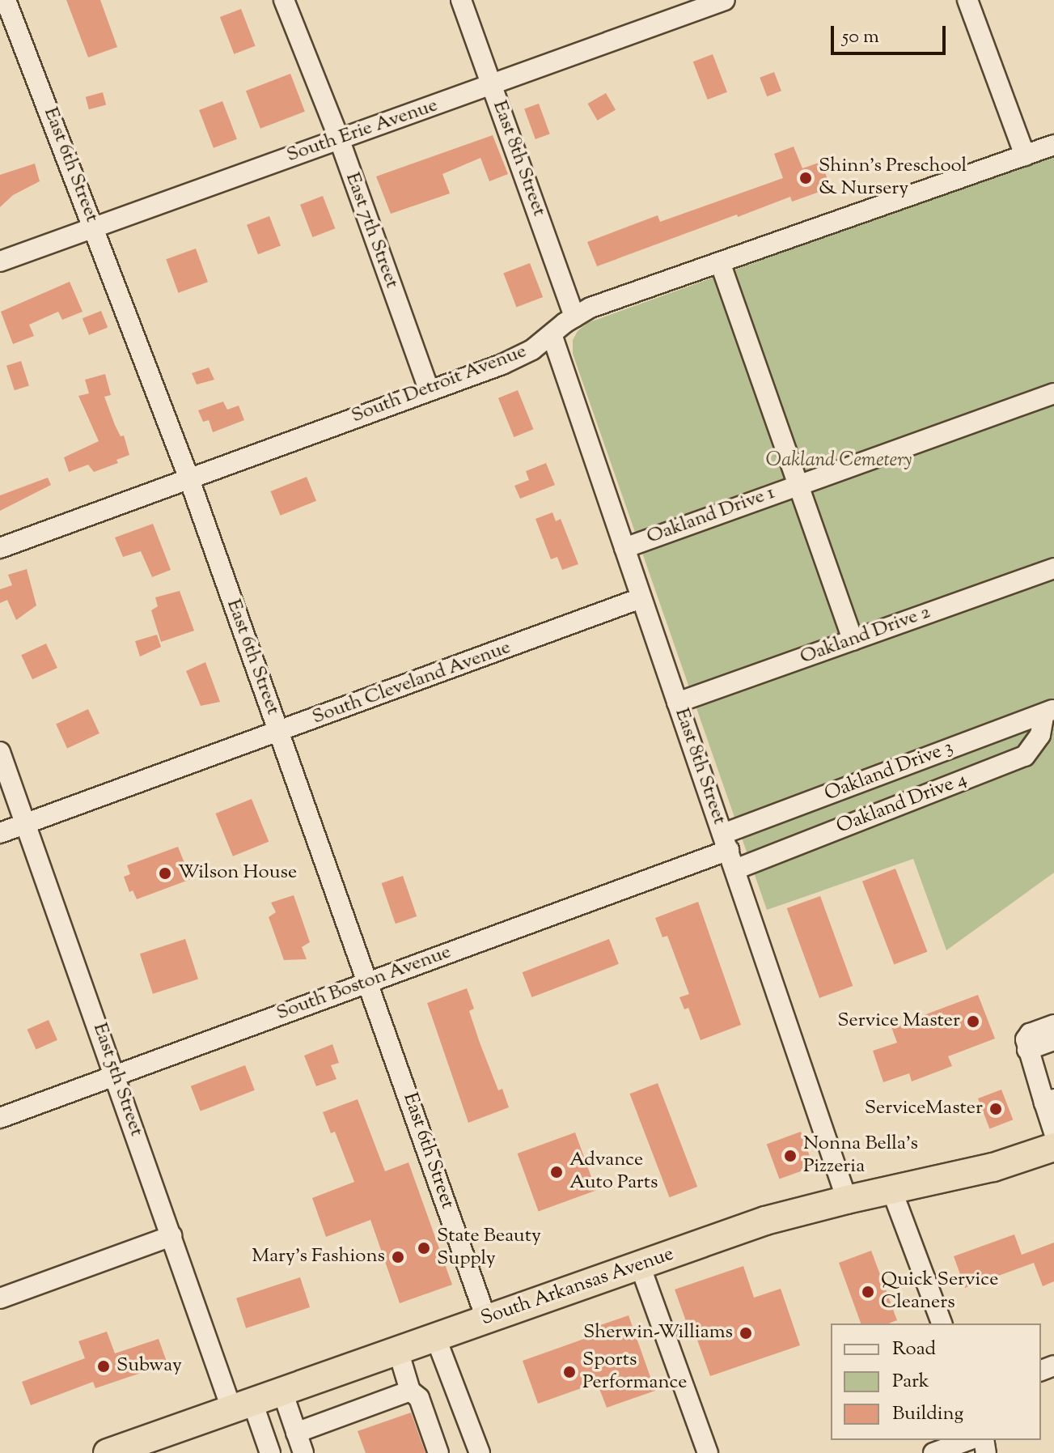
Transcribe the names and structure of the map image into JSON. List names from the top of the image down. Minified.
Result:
{"streets":{"highway":["South Arkansas Avenue"],"street":["South Erie Avenue","East 8th Street","East 6th Street","East 7th Street","South Detroit Avenue","Oakland Drive 1","Oakland Drive 2","South Cleveland Avenue","Oakland Drive 3","Oakland Drive 4","South Boston Avenue","East 5th Street"]},"crossings":[["South Erie Avenue","East 8th Street"],["South Erie Avenue","East 6th Street"],["South Erie Avenue","East 7th Street"],["East 8th Street","South Detroit Avenue"],["East 8th Street","Oakland Drive 1"],["East 8th Street","Oakland Drive 2"],["East 8th Street","South Cleveland Avenue"],["East 8th Street","Oakland Drive 3"],["East 8th Street","Oakland Drive 4"],["East 8th Street","South Boston Avenue"],["East 8th Street","South Arkansas Avenue"],["East 6th Street","South Detroit Avenue"],["East 6th Street","South Cleveland Avenue"],["East 6th Street","South Boston Avenue"],["East 6th Street","South Arkansas Avenue"],["East 7th Street","South Detroit Avenue"],["South Cleveland Avenue","East 5th Street"],["Oakland Drive 3","Oakland Drive 4"],["Oakland Drive 3","South Boston Avenue"],["South Boston Avenue","East 5th Street"],["East 5th Street","South Arkansas Avenue"]],"parks":["Oakland Cemetery"],"places":["Shinn's Preschool & Nursery","Wilson House","Service Master","ServiceMaster","Nonna Bella’s Pizzeria","Advance Auto Parts","State Beauty Supply","Mary's Fashions","Quick Service Cleaners","Sherwin-Williams","Subway","Sports Performance"],"legend":["Road","Park","Building"],"scale_bar":"50 m"}
